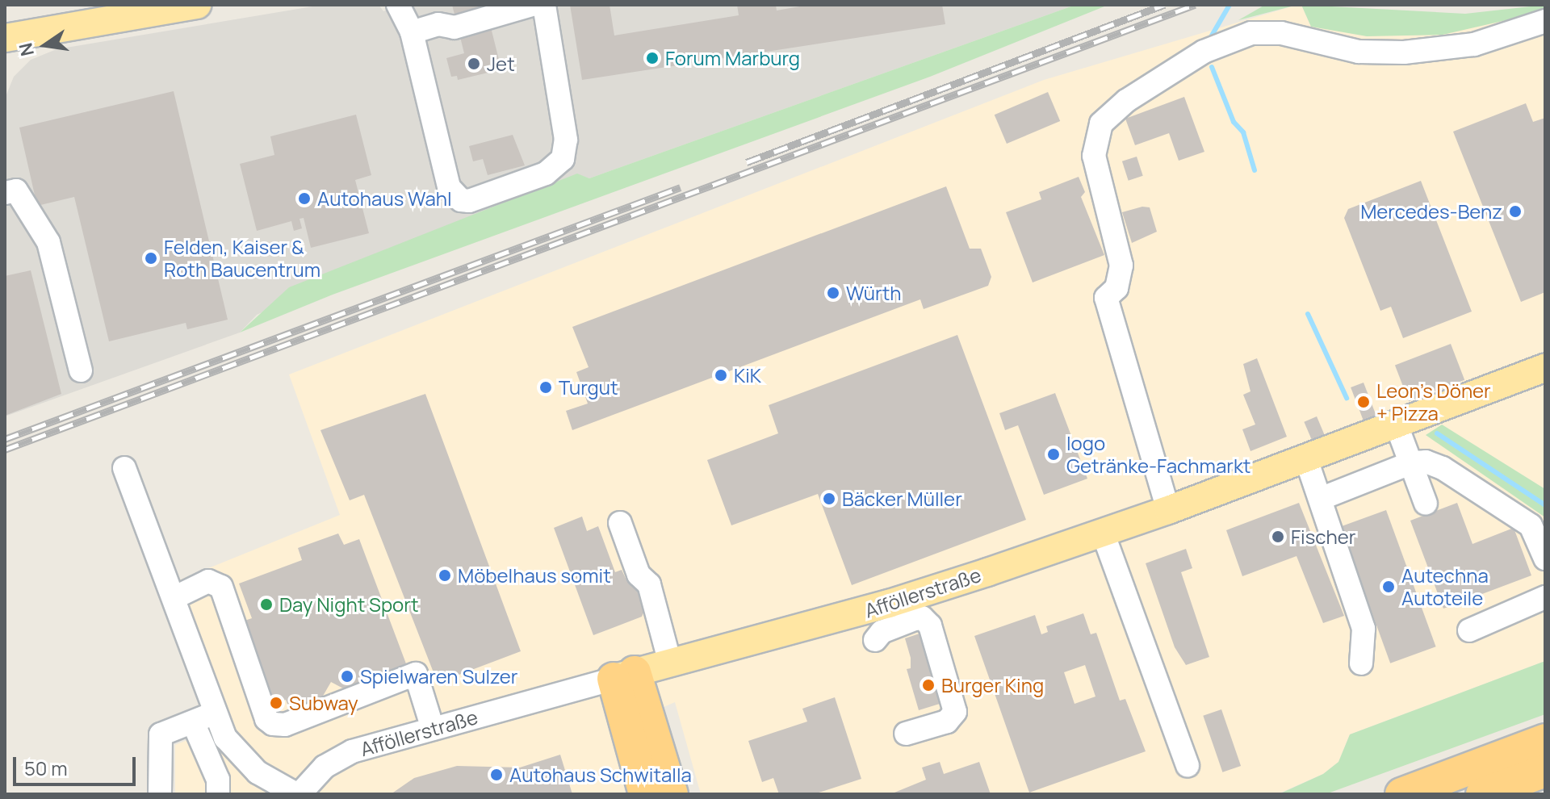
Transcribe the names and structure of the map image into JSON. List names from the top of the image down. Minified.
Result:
{"streets":{"main road":["Afföllerstraße"]},"places":["Forum Marburg","Jet","Autohaus Wahl","Mercedes-Benz","Felden, Kaiser & Roth Baucentrum","Würth","KiK","Turgut","Leon's Döner + Pizza","logo Getränke-Fachmarkt","Bäcker Müller","Fischer","Möbelhaus somit","Autechna Autoteile","Day Night Sport","Spielwaren Sulzer","Burger King","Subway","Autohaus Schwitalla"],"scale_bar":"50 m","north":"left"}
